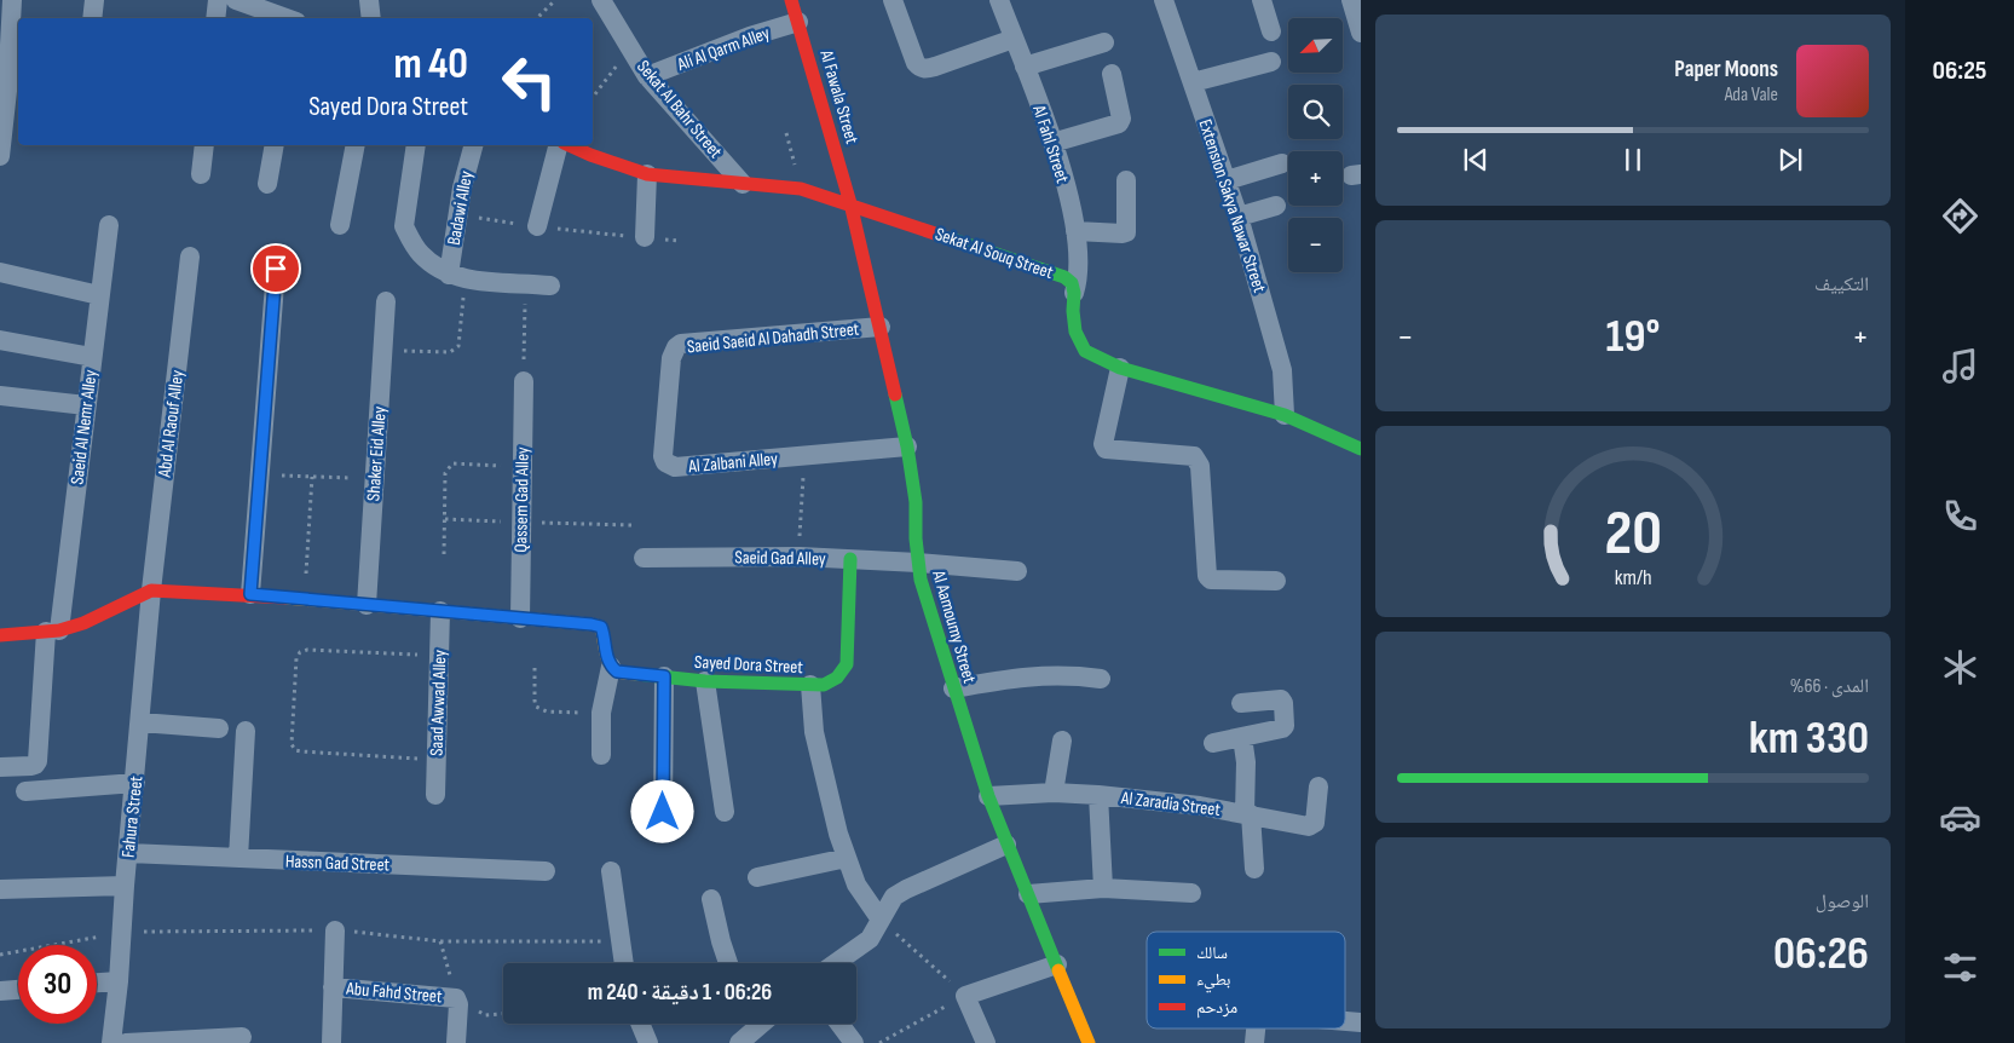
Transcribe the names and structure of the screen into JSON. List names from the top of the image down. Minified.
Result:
{"streets":{"street":["Ali Al Qarm Alley","Al Fawala Street","Sekat Al Bahr Street","Al Fahl Street","Extension Sakya Nawar Street","Badawi Alley","Sekat Al Souq Street","Saeid Saeid Al Dahadh Street","Abd Al Raouf Alley","Saeid Al Nemr Alley","Shaker Eid Alley","Al Zalbani Alley","Qassem Gad Alley","Saeid Gad Alley","Al Aamoumy Street","Sayed Dora Street","Saad Awwad Alley","Al Zaradia Street","Fahura Street","Hassn Gad Street","Abu Fahd Street"]},"crossings":[["Ali Al Qarm Alley","Al Fawala Street"],["Ali Al Qarm Alley","Sekat Al Bahr Street"],["Al Fawala Street","Sekat Al Souq Street"],["Al Fawala Street","Al Aamoumy Street"],["Sekat Al Bahr Street","Sekat Al Souq Street"],["Al Fahl Street","Sekat Al Souq Street"],["Extension Sakya Nawar Street","Sekat Al Souq Street"],["Sekat Al Souq Street","Al Aamoumy Street"],["Saeid Saeid Al Dahadh Street","Al Zalbani Alley"],["Saeid Saeid Al Dahadh Street","Al Aamoumy Street"],["Abd Al Raouf Alley","Fahura Street"],["Al Zalbani Alley","Al Aamoumy Street"],["Saeid Gad Alley","Al Aamoumy Street"],["Saeid Gad Alley","Sayed Dora Street"],["Al Aamoumy Street","Al Zaradia Street"],["Fahura Street","Hassn Gad Street"]],"legend":["سالك","بطيء","مزدحم"],"north":"bottom left","page":{"tabs":"06:25","map_buttons":["+","−"],"turn":["40 m","Sayed Dora Street"],"song":["Paper Moons","Ada Vale"],"tile":["التكييف",["المدى · 66%","330 km"],["الوصول","06:26"]],"heat":["−","19°","+"],"limit":"30","trip":"06:26 · 1 دقيقة · 240 m","gauge":["20","km/h"]}}
